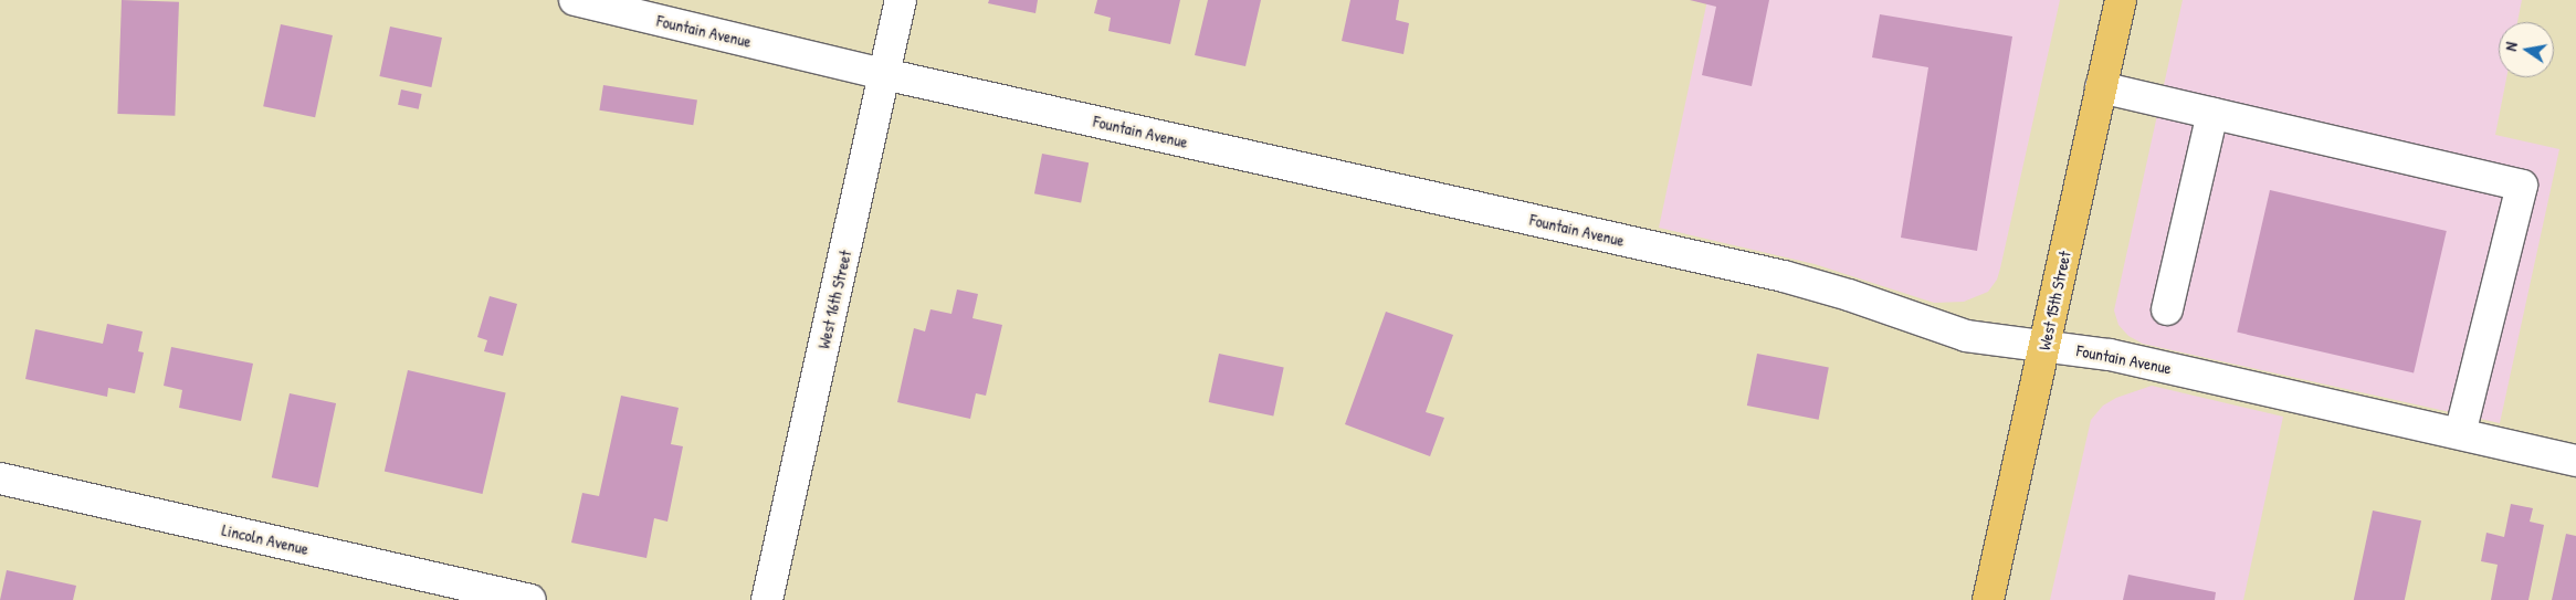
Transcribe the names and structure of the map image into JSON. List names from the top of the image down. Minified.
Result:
{"streets":{"highway":["West 15th Street"],"street":["Fountain Avenue","West 16th Street","Lincoln Avenue"]},"crossings":[["Fountain Avenue","West 16th Street"],["Fountain Avenue","West 15th Street"]],"north":"left"}
